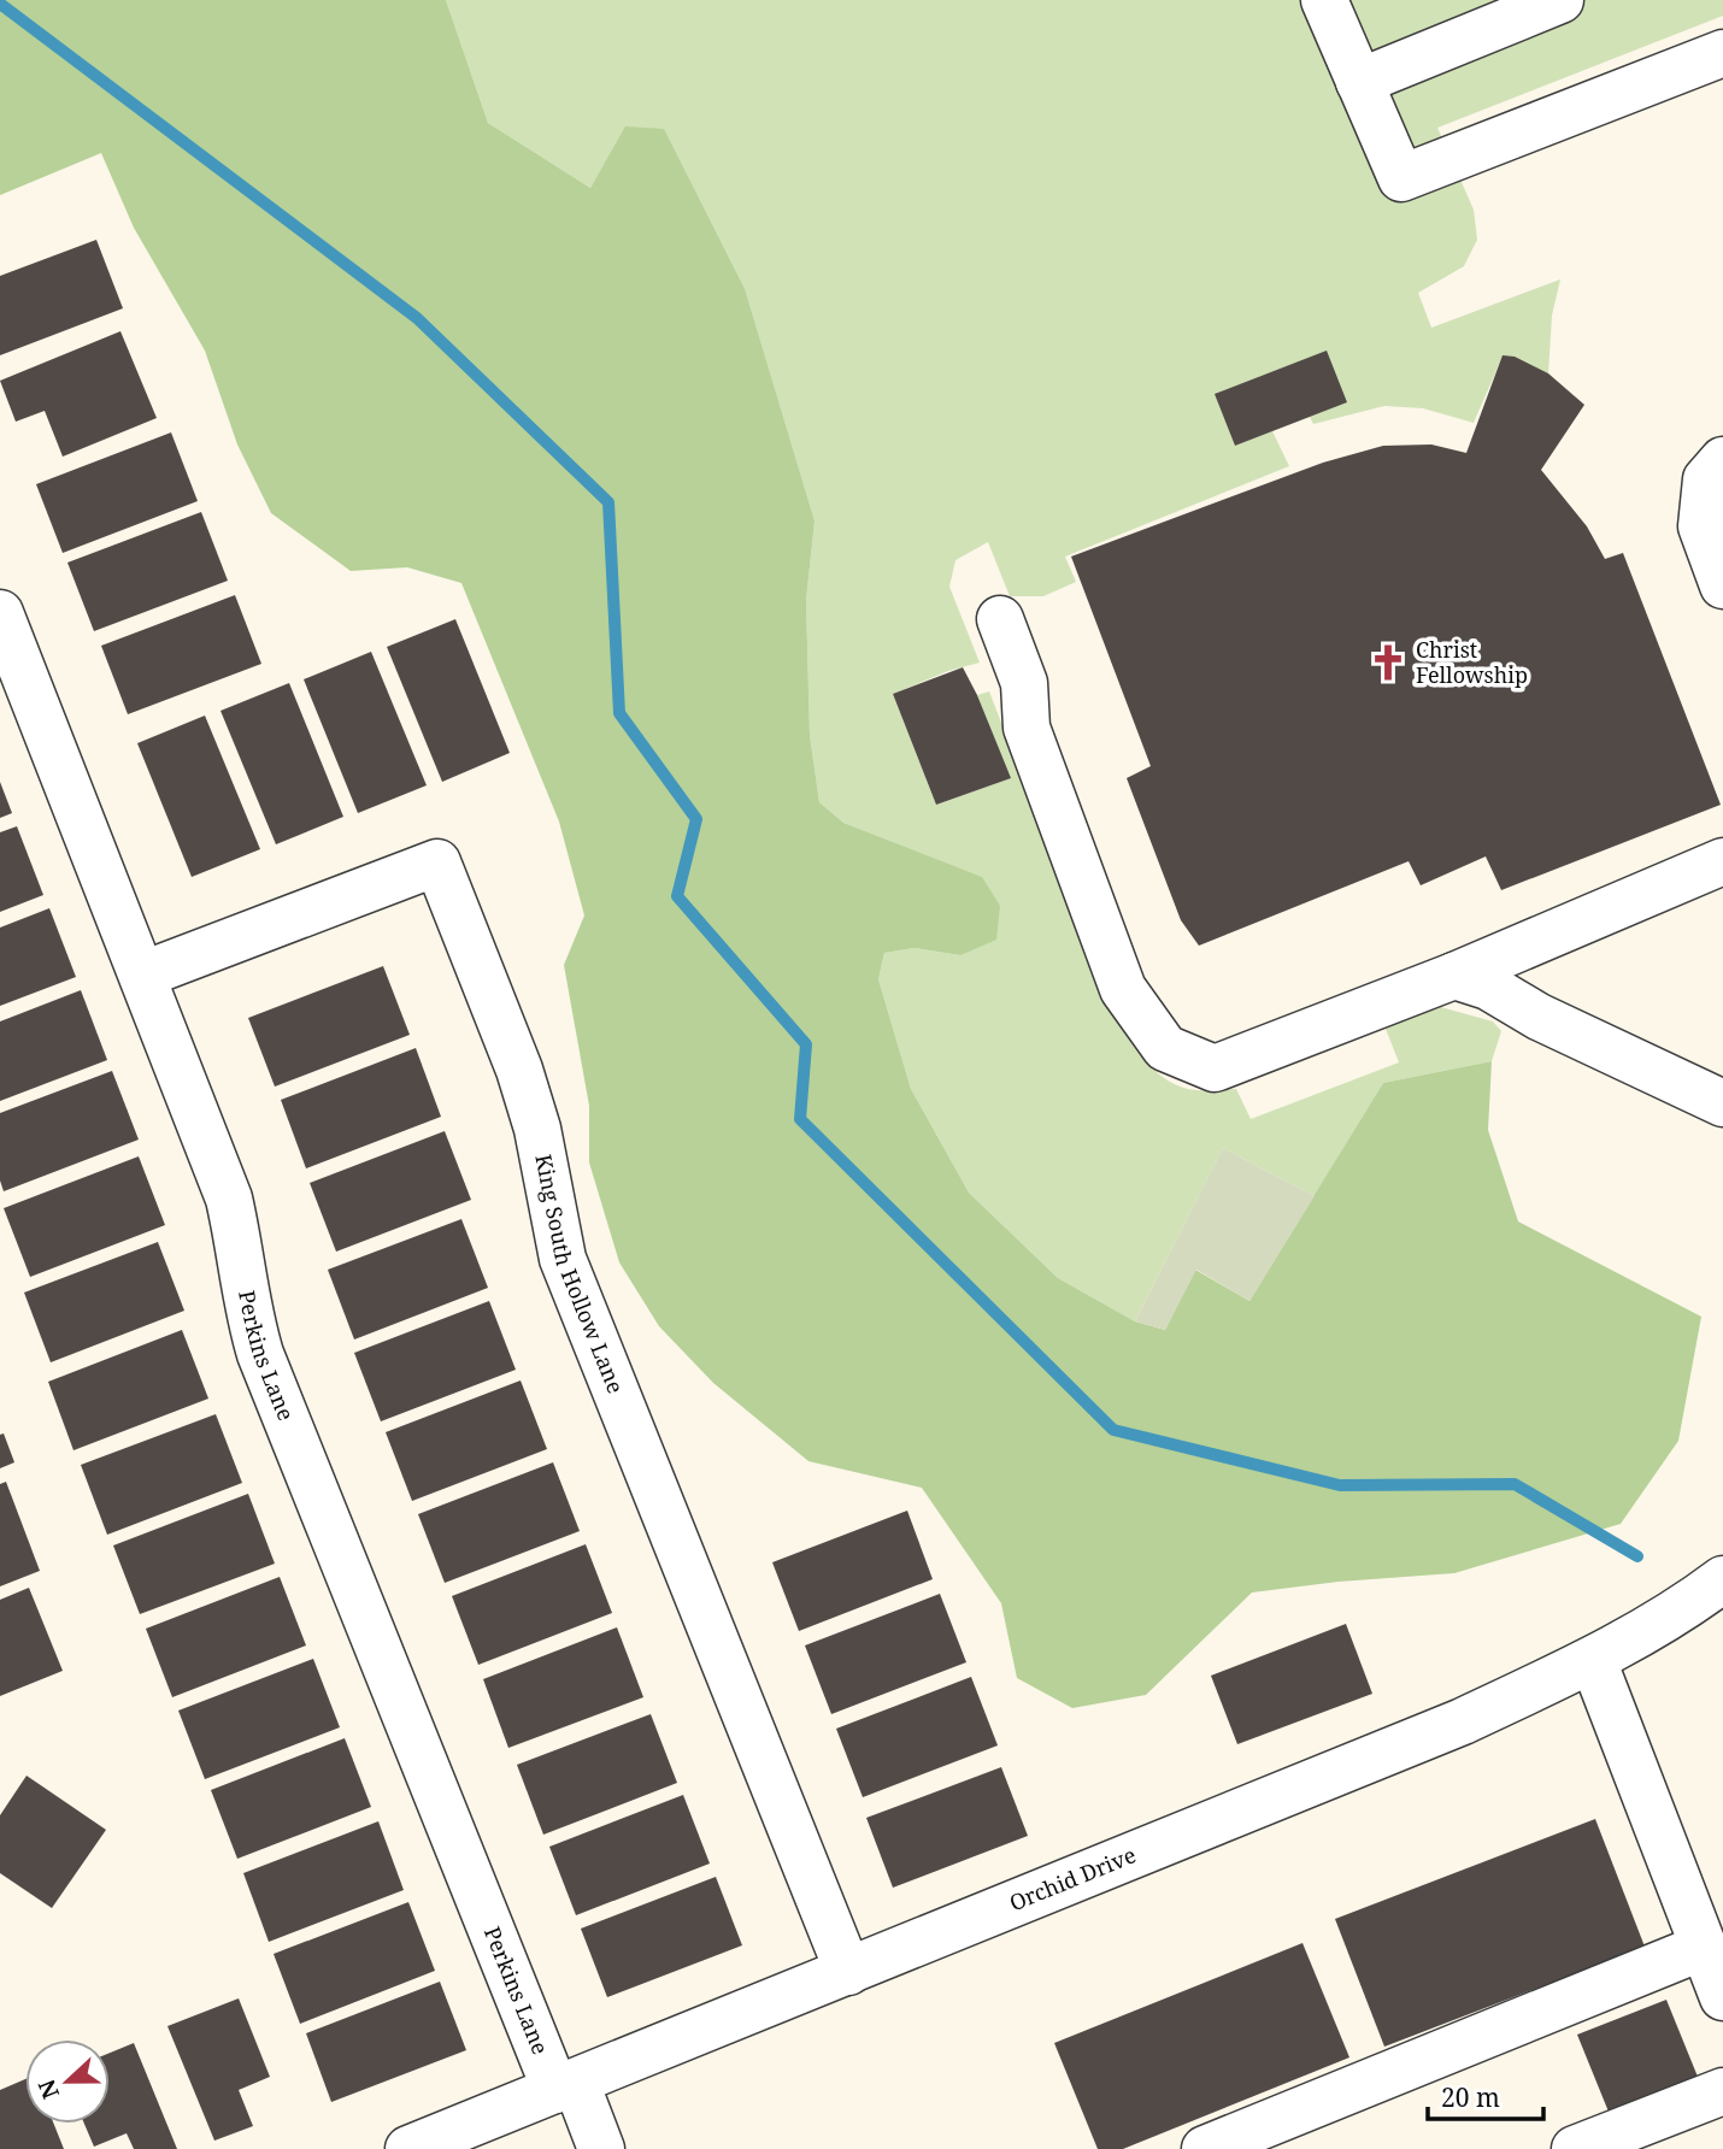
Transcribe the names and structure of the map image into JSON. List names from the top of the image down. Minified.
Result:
{"streets":{"street":["King South Hollow Lane","Perkins Lane","Orchid Drive"]},"crossings":[["King South Hollow Lane","Perkins Lane"],["King South Hollow Lane","Orchid Drive"],["Perkins Lane","Orchid Drive"]],"places":{"church":["Christ Fellowship"]},"scale_bar":"20 m","north":"left"}
